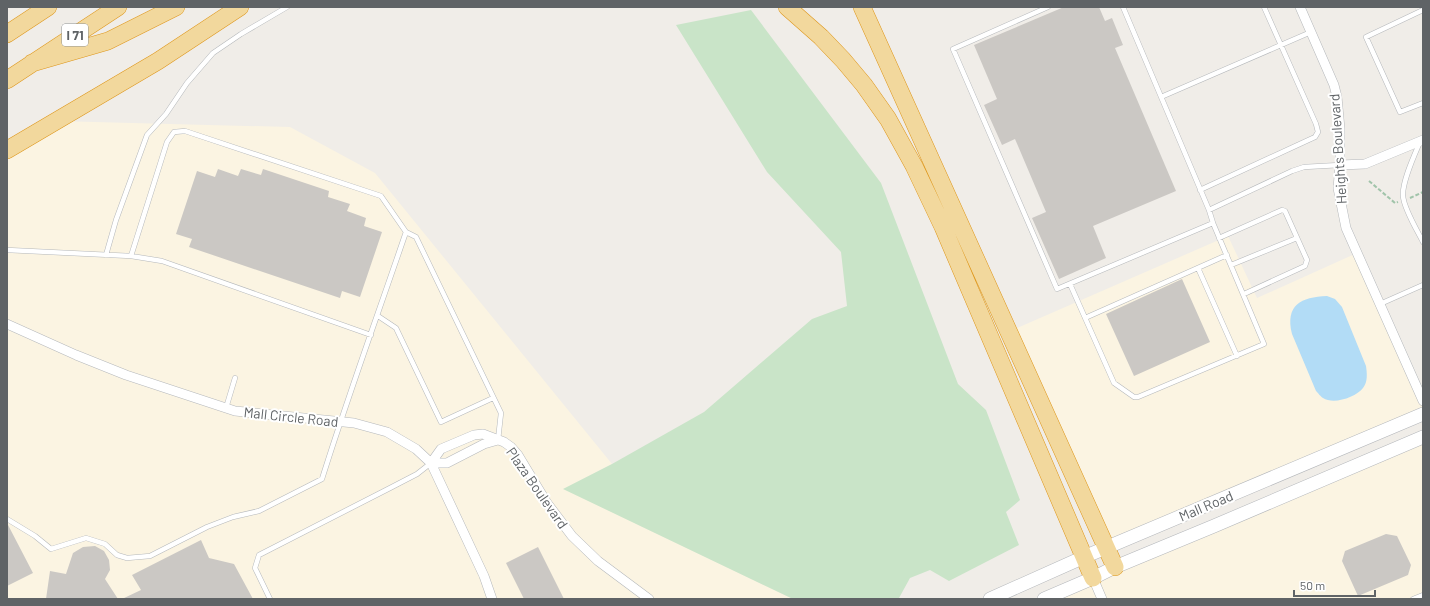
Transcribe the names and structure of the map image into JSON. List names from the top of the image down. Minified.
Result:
{"streets":{"highway":["I 71"],"main road":["Mall Road"],"street":["Heights Boulevard","Mall Circle Road","Plaza Boulevard"]},"crossings":[["Mall Circle Road","Plaza Boulevard"]],"scale_bar":"50 m"}
